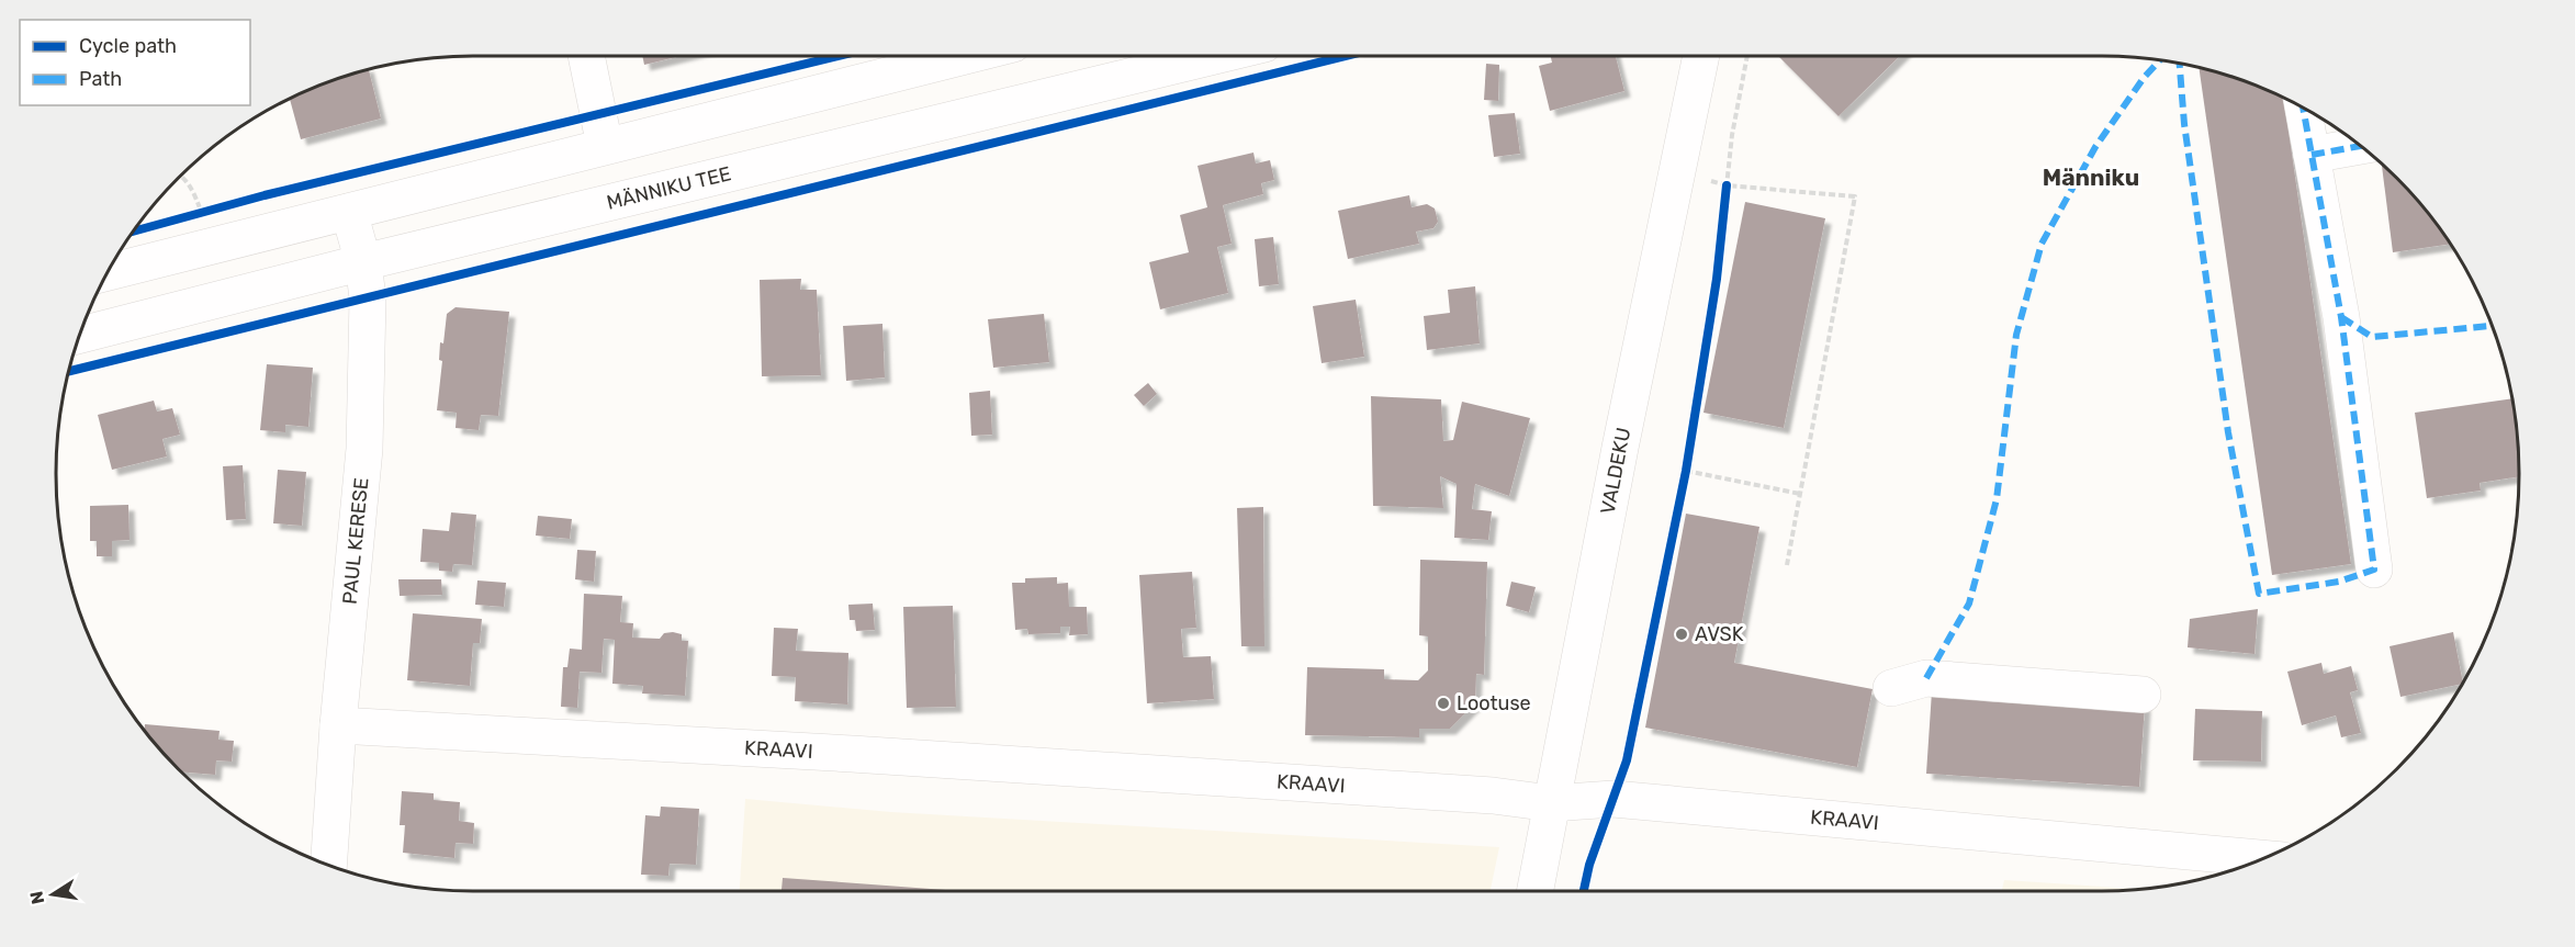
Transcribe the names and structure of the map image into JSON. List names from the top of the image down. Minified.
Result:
{"streets":{"street":["MÄNNIKU TEE","VALDEKU","PAUL KERESE","KRAAVI"]},"crossings":[["MÄNNIKU TEE","PAUL KERESE"],["VALDEKU","KRAAVI"],["PAUL KERESE","KRAAVI"]],"districts":["Männiku"],"places":["AVSK","Lootuse"],"legend":["Cycle path","Path"],"north":"left"}
